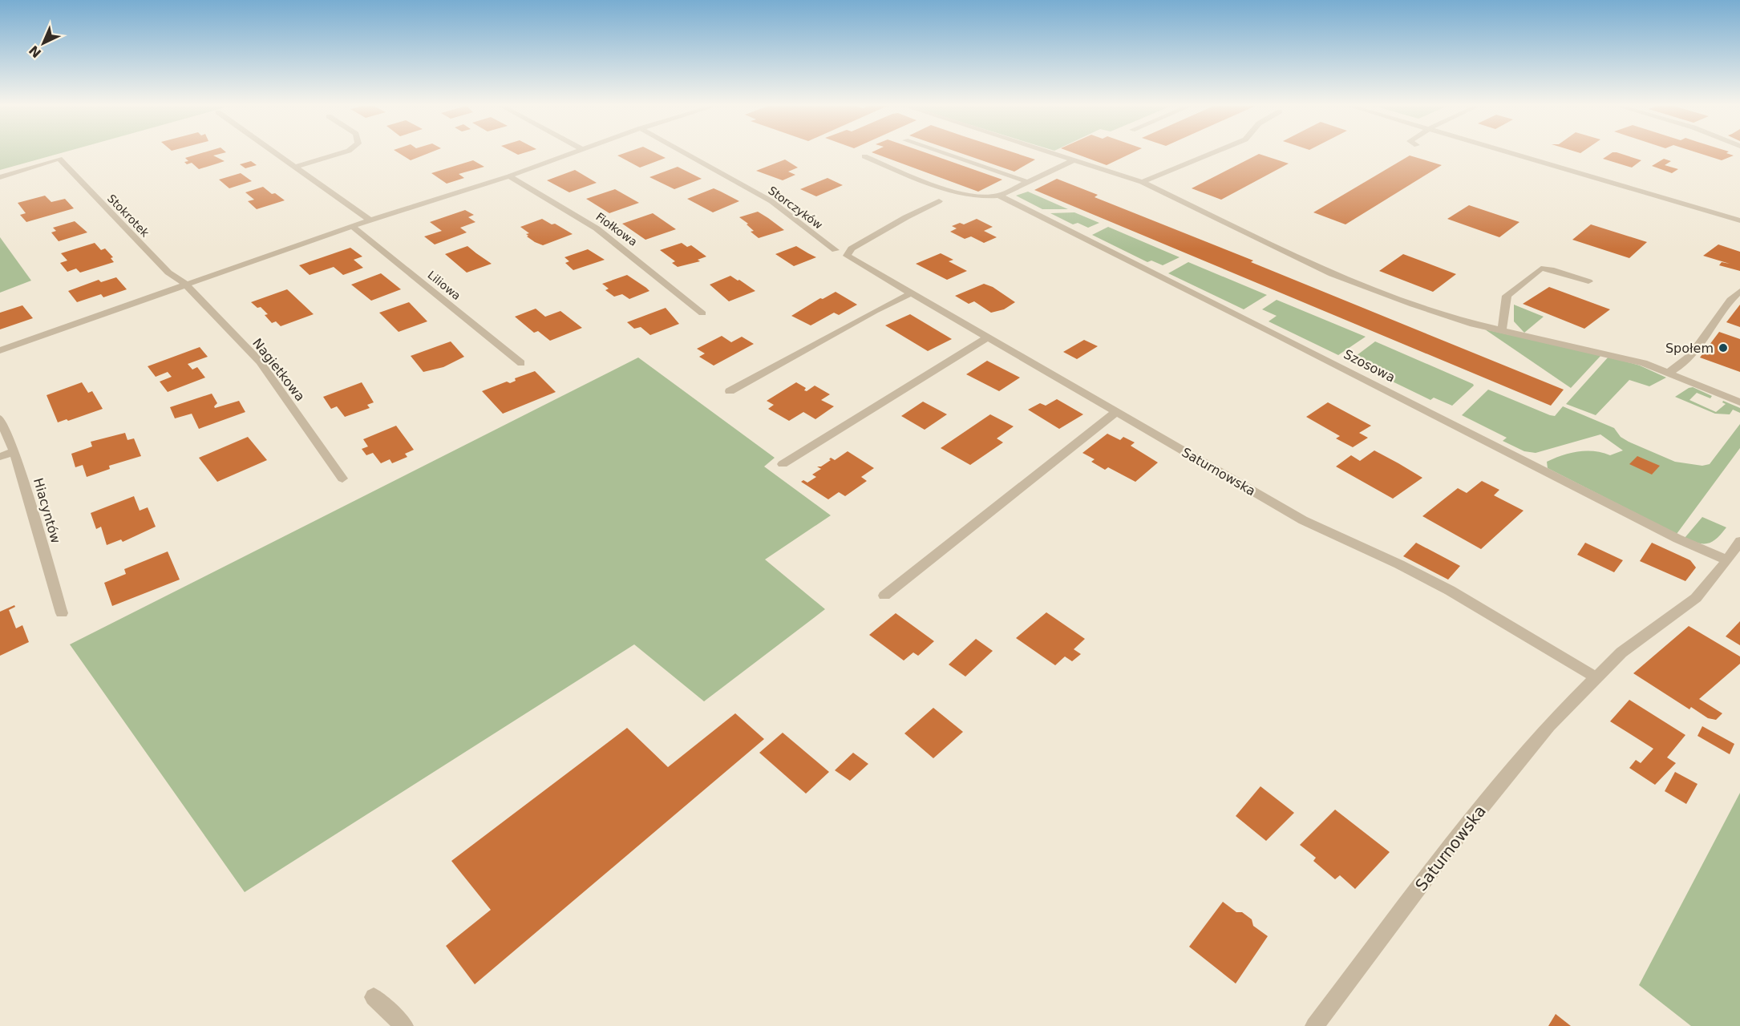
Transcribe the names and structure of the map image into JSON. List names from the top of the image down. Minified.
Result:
{"streets":{"street":["Storczyków","Stokrotek","Fiołkowa","Liliowa","Szosowa","Nagietkowa","Saturnowska","Hiacyntów"]},"crossings":[["Stokrotek","Nagietkowa"],["Szosowa","Saturnowska"]],"places":["Społem"],"north":"bottom left"}
